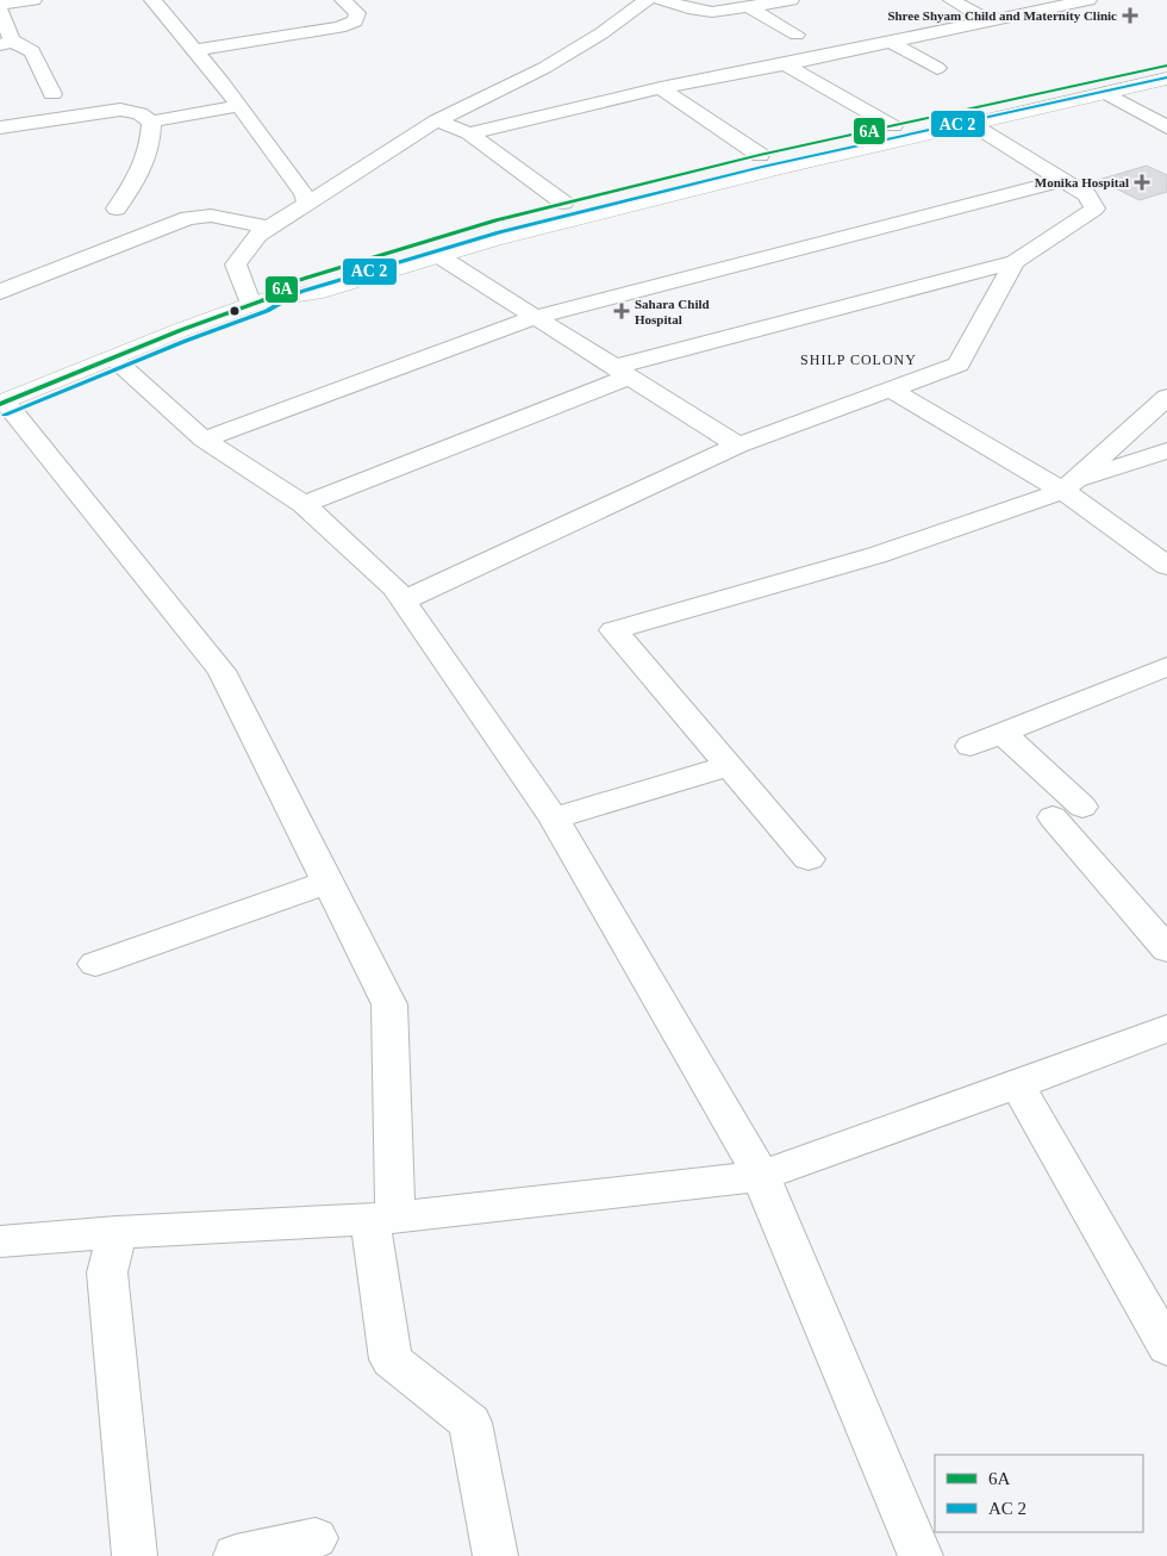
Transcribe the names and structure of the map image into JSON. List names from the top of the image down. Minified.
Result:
{"districts":["SHILP COLONY"],"places":{"health":["Shree Shyam Child and Maternity Clinic","Monika Hospital","Sahara Child Hospital"]},"lines":["transit line 6A"],"legend":["6A","AC 2"]}
